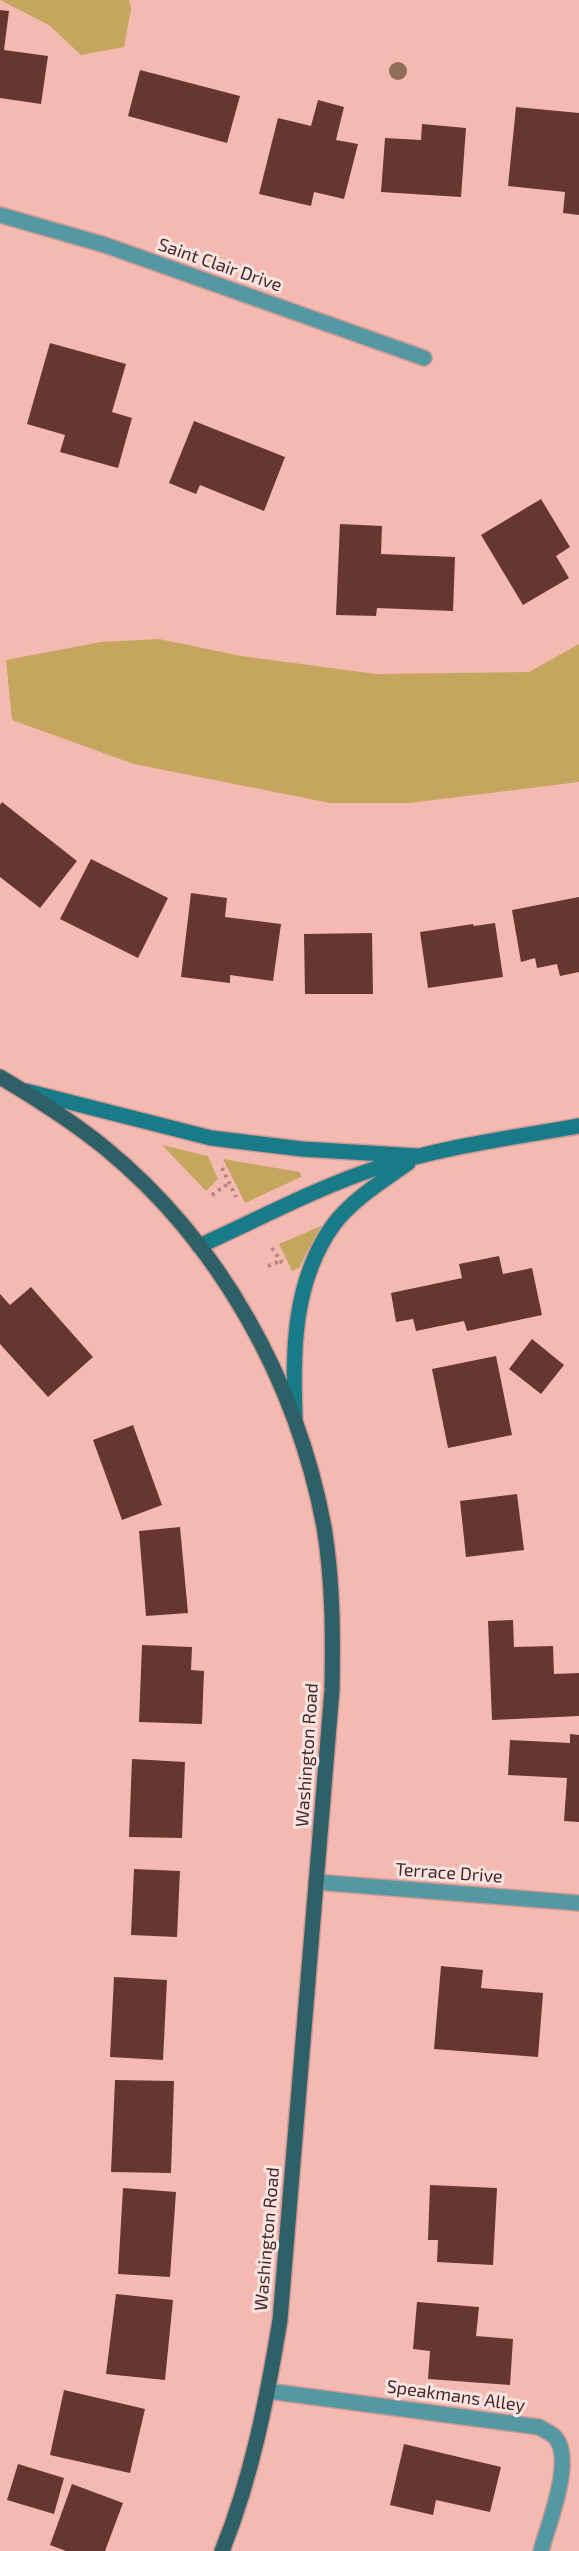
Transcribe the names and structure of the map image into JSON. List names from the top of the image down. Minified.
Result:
{"streets":{"main road":["Washington Road"],"street":["Saint Clair Drive","Terrace Drive","Speakmans Alley"]},"crossings":[["Washington Road","Terrace Drive"],["Washington Road","Speakmans Alley"]]}
